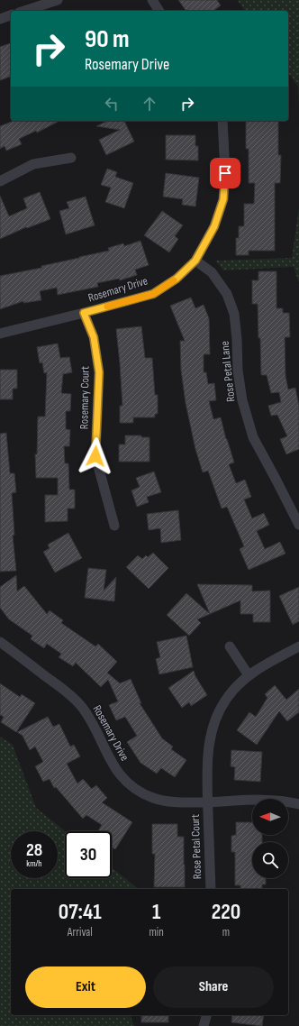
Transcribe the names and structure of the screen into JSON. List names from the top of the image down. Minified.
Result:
{"streets":{"street":["Rosemary Drive","Rose Petal Lane","Rosemary Court","Rose Petal Court"]},"crossings":[["Rosemary Drive","Rose Petal Lane"],["Rosemary Drive","Rosemary Court"],["Rosemary Drive","Rose Petal Court"]],"north":"left","page":{"turn":["90 m","Rosemary Drive"],"speed":"28 km/h","limit":"30","eta":["07:41","Arrival","1","min","220","m"],"buttons":["Exit","Share"]}}
